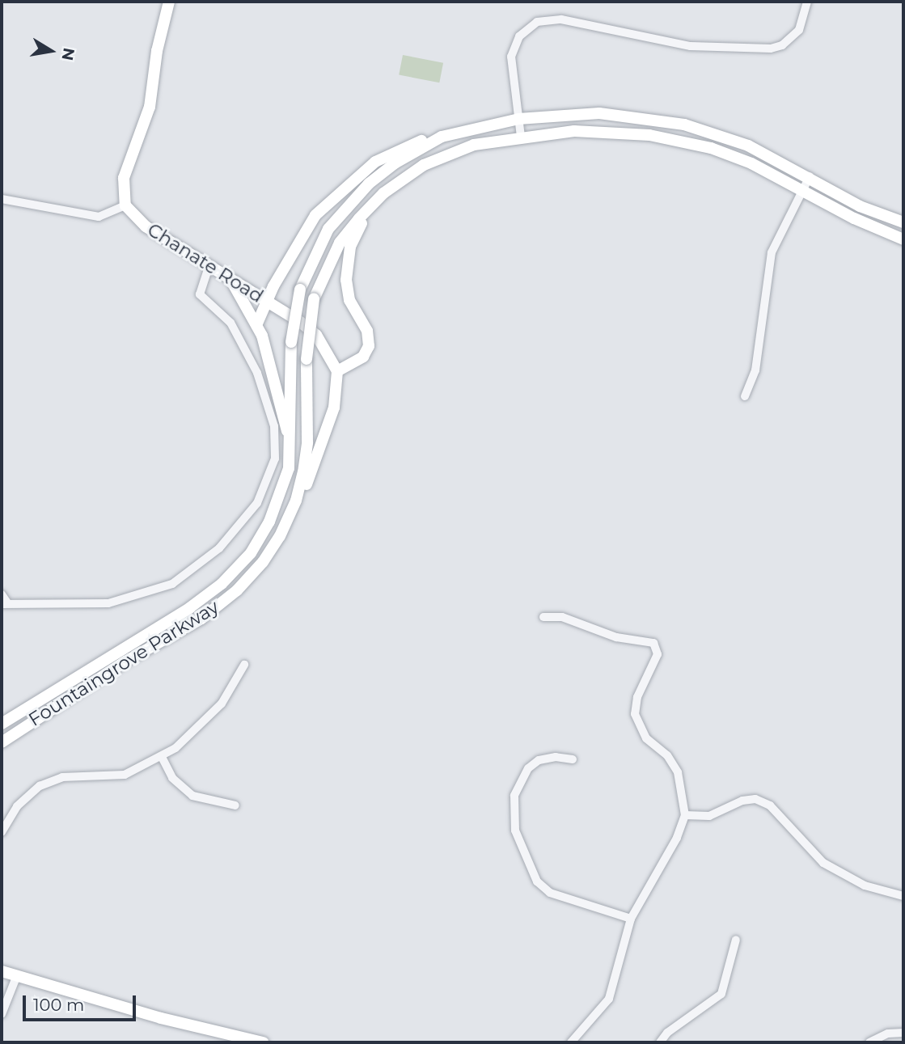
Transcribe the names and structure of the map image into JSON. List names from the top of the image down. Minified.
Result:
{"streets":{"main road":["Chanate Road","Fountaingrove Parkway"]},"scale_bar":"100 m","north":"right"}
